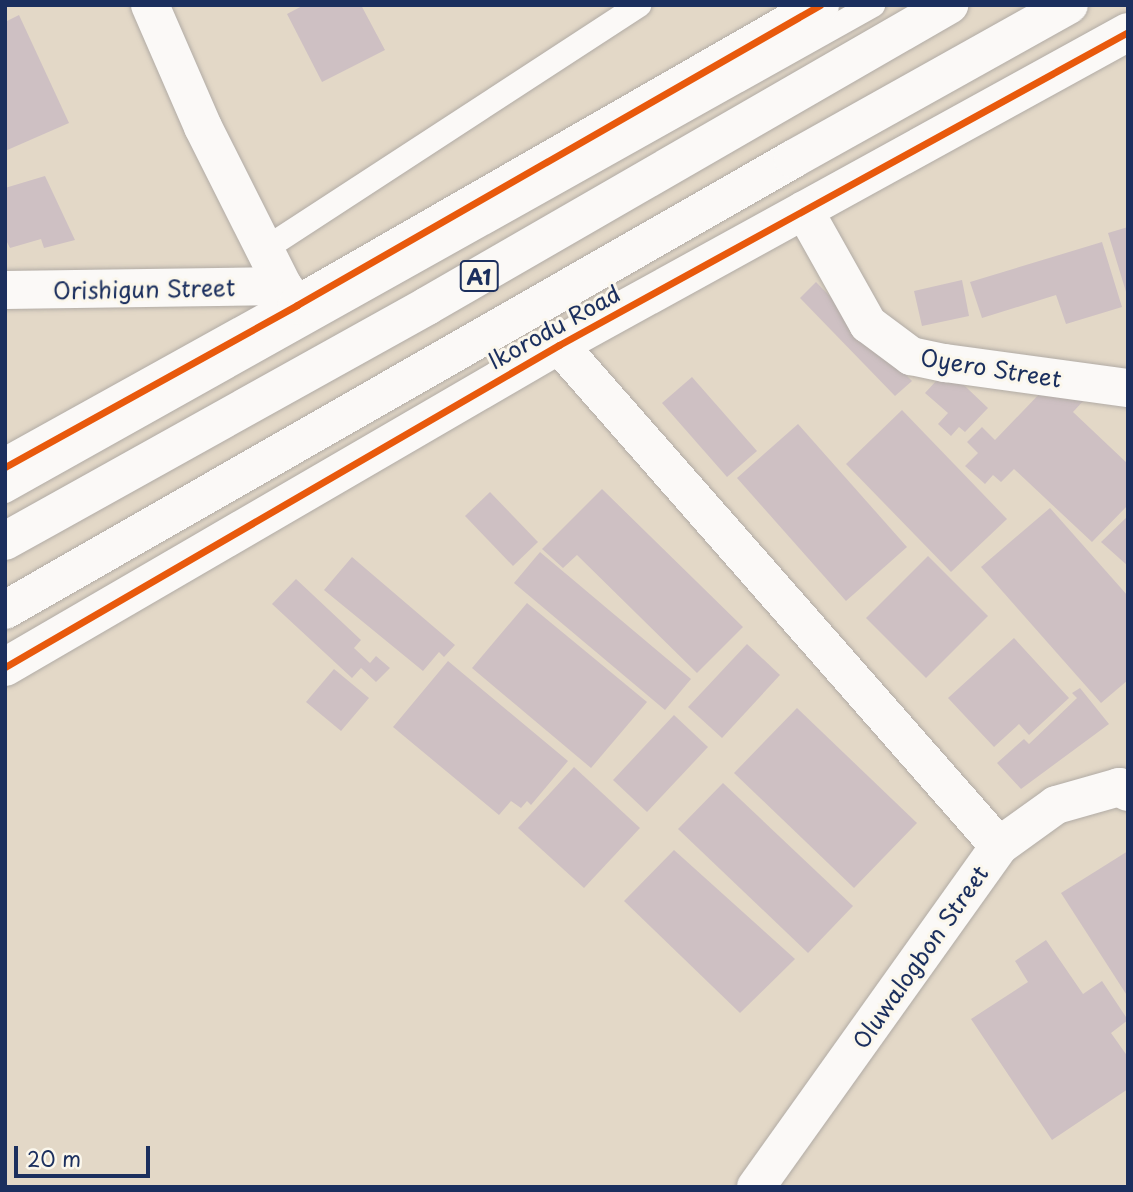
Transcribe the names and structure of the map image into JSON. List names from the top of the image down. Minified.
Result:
{"streets":{"main road":["A1","Orishigun Street","Ikorodu Road","Oyero Street","Oluwalogbon Street"]},"crossings":[["Ikorodu Road","Oyero Street"]],"scale_bar":"20 m"}
